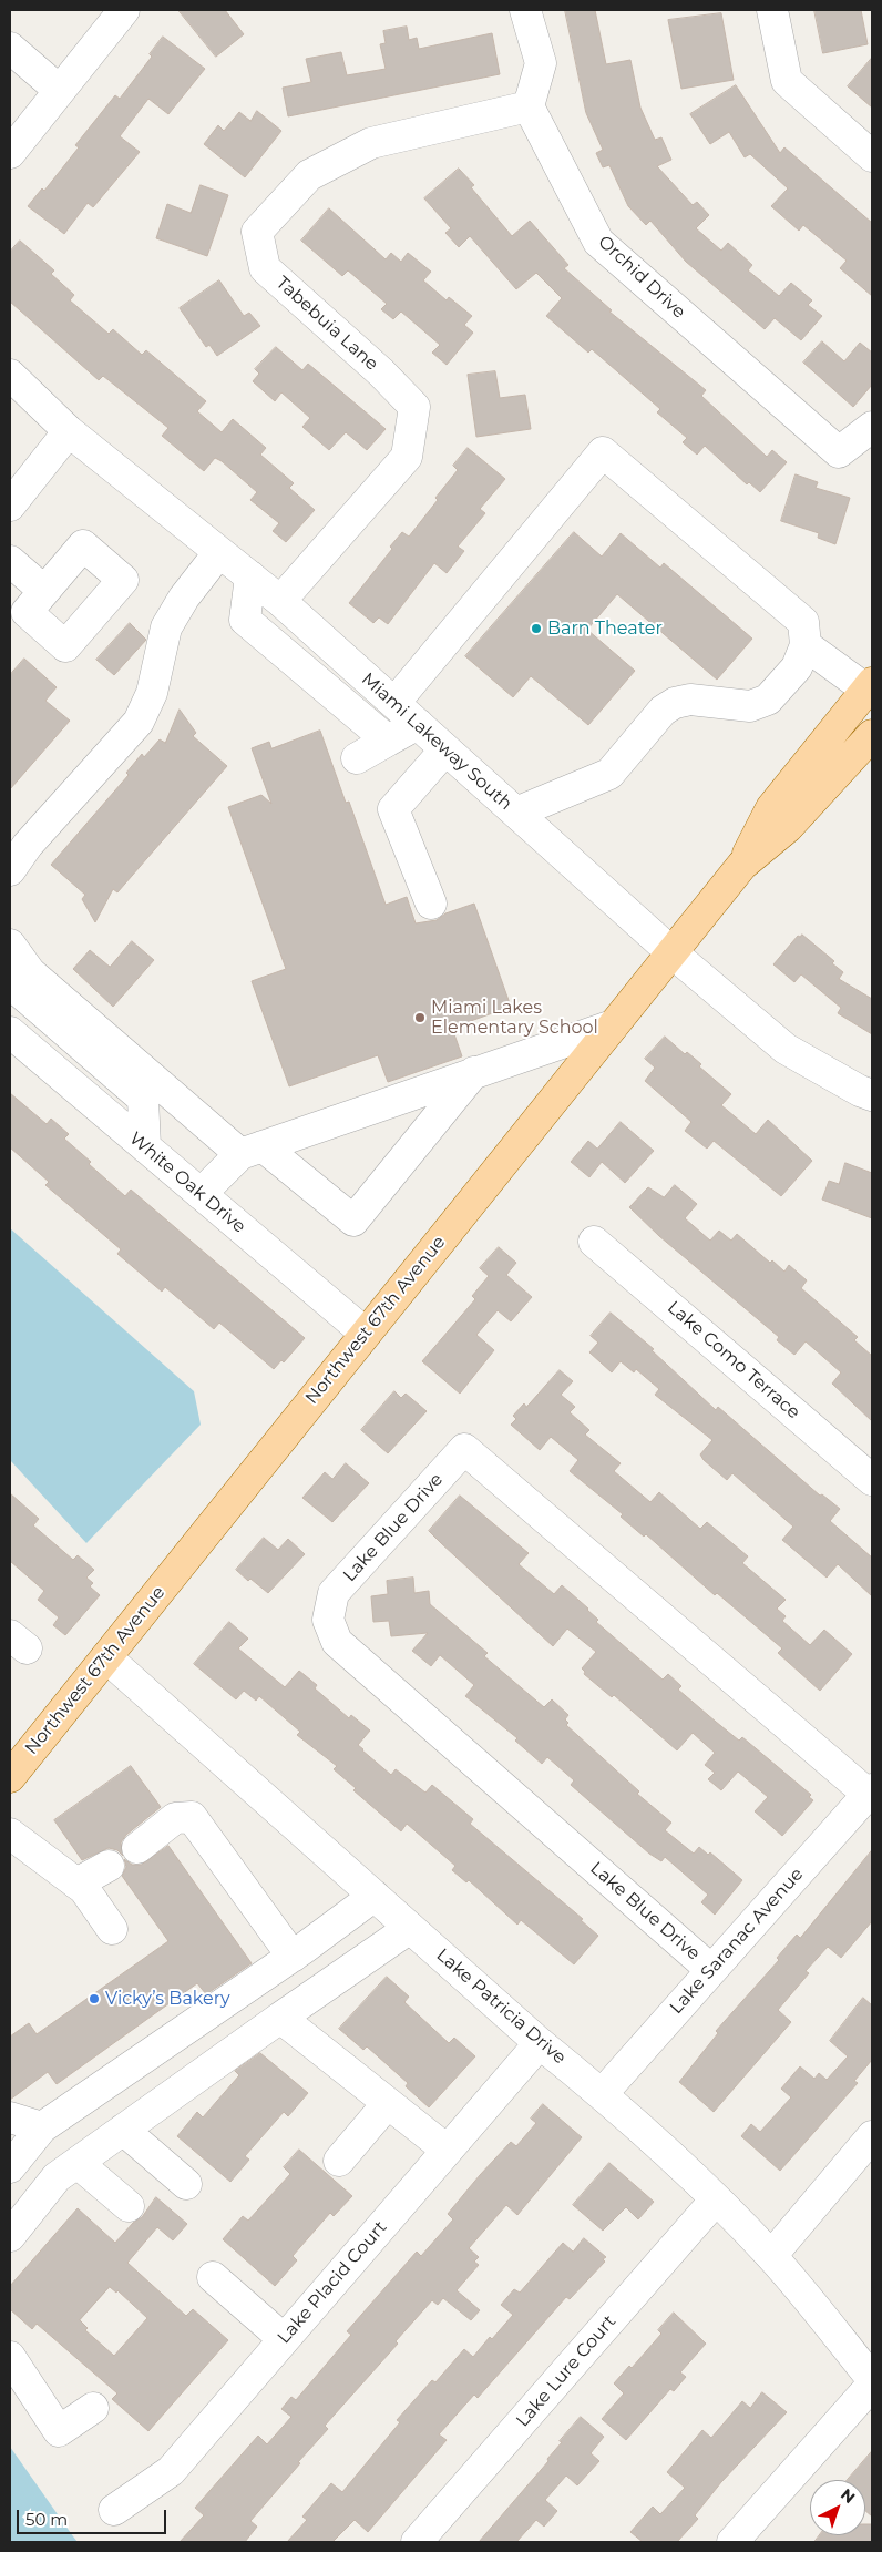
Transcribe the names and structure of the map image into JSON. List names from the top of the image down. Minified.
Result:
{"streets":{"main road":["Northwest 67th Avenue"],"street":["Orchid Drive","Tabebuia Lane","Miami Lakeway South","White Oak Drive","Lake Como Terrace","Lake Blue Drive","Lake Saranac Avenue","Lake Patricia Drive","Lake Placid Court","Lake Lure Court"]},"crossings":[["Orchid Drive","Tabebuia Lane"],["Tabebuia Lane","Miami Lakeway South"],["Miami Lakeway South","Northwest 67th Avenue"],["White Oak Drive","Northwest 67th Avenue"],["Northwest 67th Avenue","Lake Patricia Drive"],["Lake Blue Drive","Lake Saranac Avenue"],["Lake Saranac Avenue","Lake Patricia Drive"],["Lake Patricia Drive","Lake Placid Court"],["Lake Patricia Drive","Lake Lure Court"]],"places":["Barn Theater","Miami Lakes Elementary School","Vicky’s Bakery"],"scale_bar":"50 m","north":"top right"}
